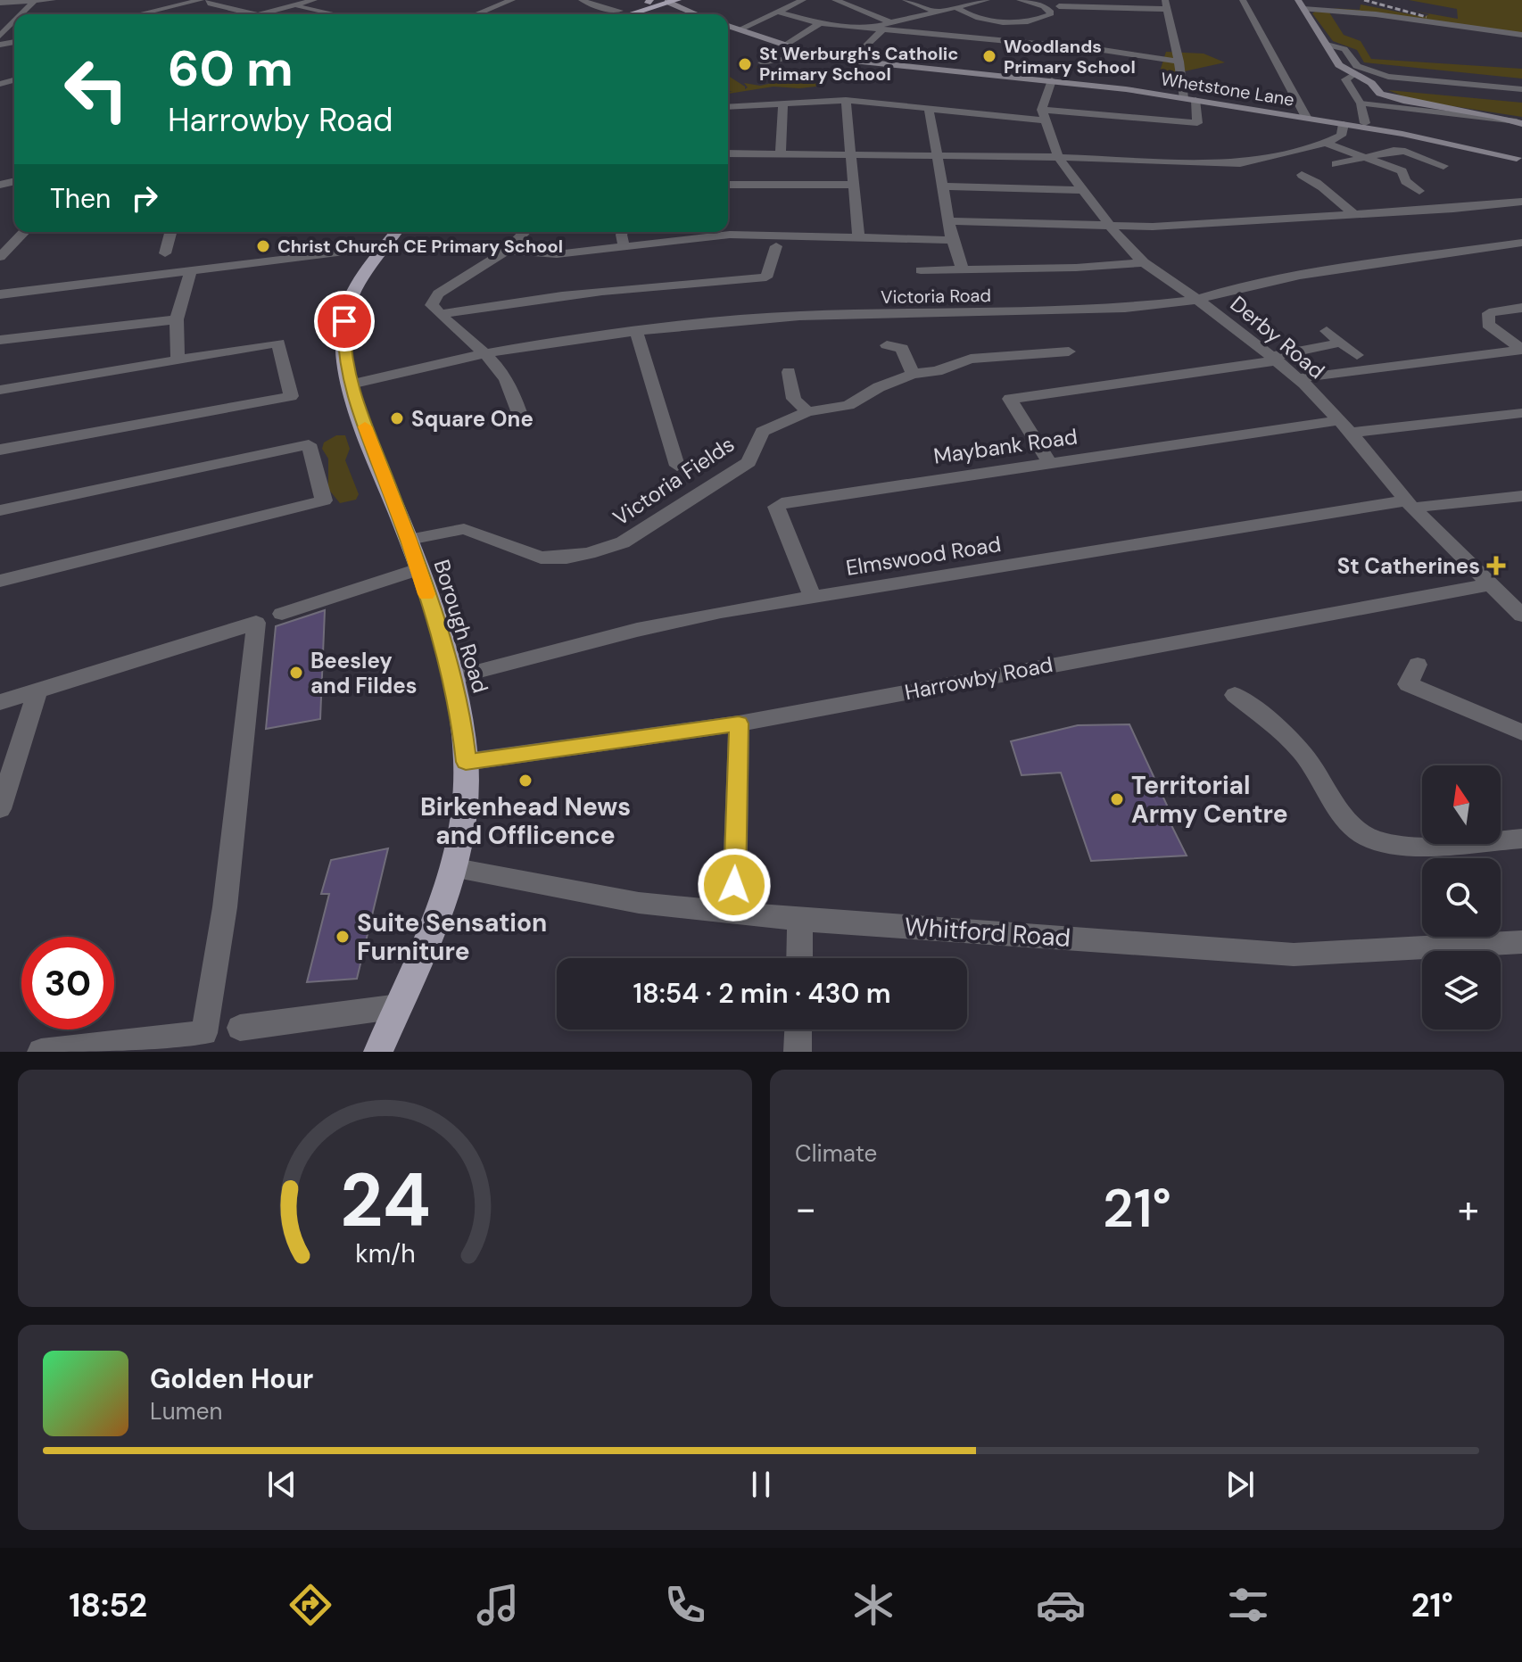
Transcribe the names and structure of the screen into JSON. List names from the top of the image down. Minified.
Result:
{"streets":{"highway":["Borough Road"],"main road":["Whetstone Lane"],"street":["Victoria Road","Derby Road","Maybank Road","Victoria Fields","Elmswood Road","Harrowby Road","Whitford Road"]},"crossings":[["Victoria Road","Derby Road"],["Victoria Road","Borough Road"],["Derby Road","Maybank Road"],["Derby Road","Elmswood Road"],["Derby Road","Harrowby Road"],["Maybank Road","Elmswood Road"],["Victoria Fields","Borough Road"],["Elmswood Road","Borough Road"],["Borough Road","Harrowby Road"],["Borough Road","Whitford Road"]],"places":{"other":["Woodlands Primary School","St Werburgh's Catholic Primary School","Christ Church CE Primary School","Square One","Beesley and Fildes","Birkenhead News and Offlicence","Territorial Army Centre","Suite Sensation Furniture"],"health":["St Catherines"]},"north":"top","page":{"turn":["60 m","Harrowby Road"],"then":"Then","limit":"30","trip":"18:54 · 2 min · 430 m","tile":"Climate","heat":["−","21°","+"],"song":["Golden Hour","Lumen"],"tabs":["18:52","21°"],"gauge":["24","km/h"]}}
